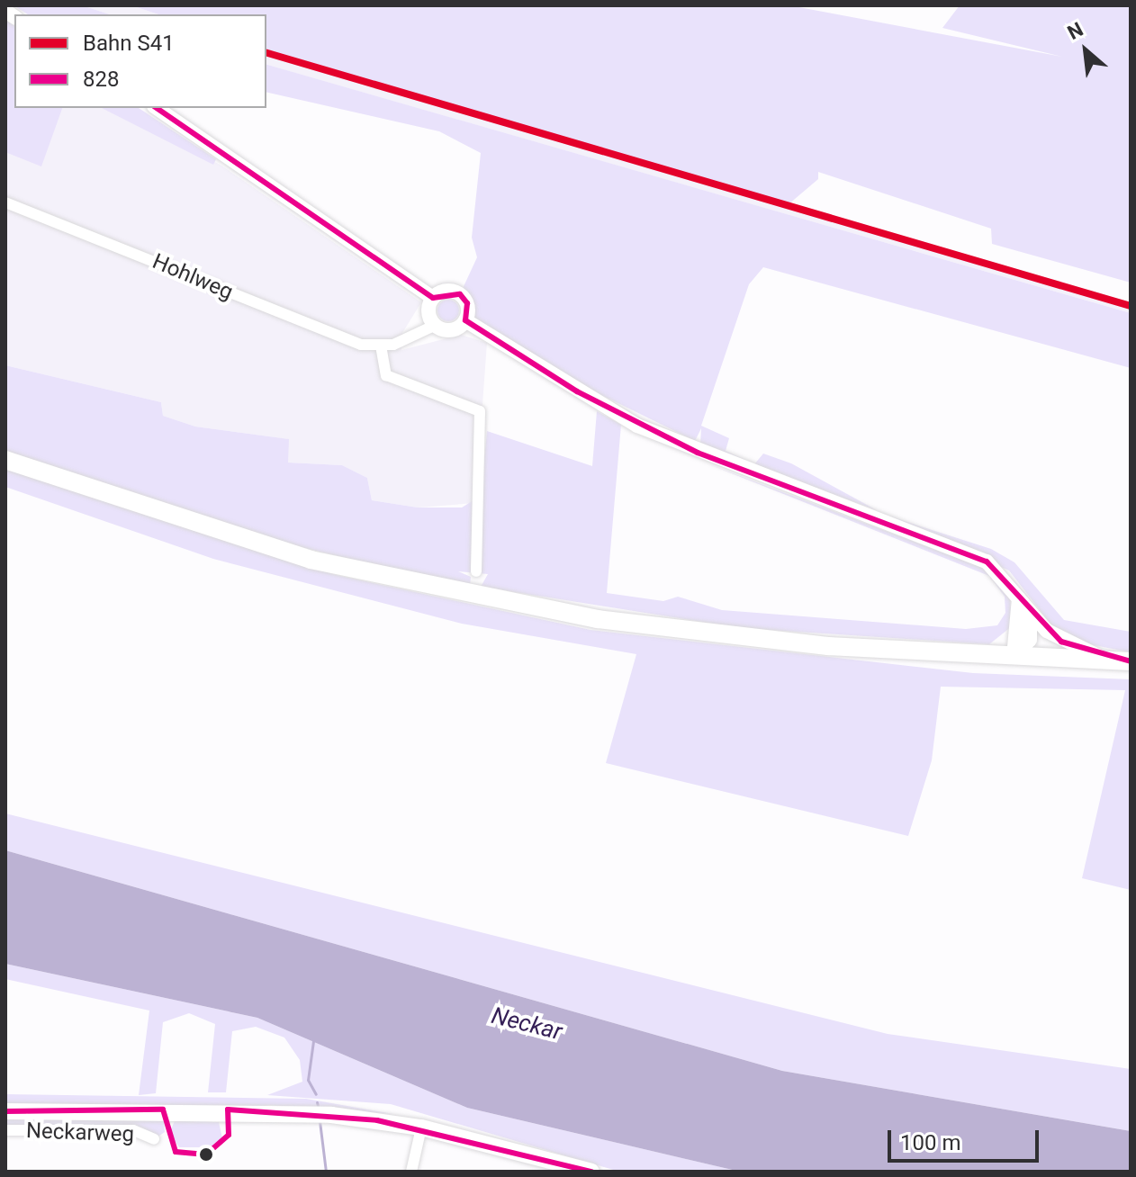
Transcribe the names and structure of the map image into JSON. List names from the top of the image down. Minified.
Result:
{"streets":{"street":["Hohlweg","Neckarweg"]},"water":["Neckar"],"lines":["rail line S41","transit line 828"],"legend":["Bahn S41","828"],"scale_bar":"100 m","north":"top left"}
